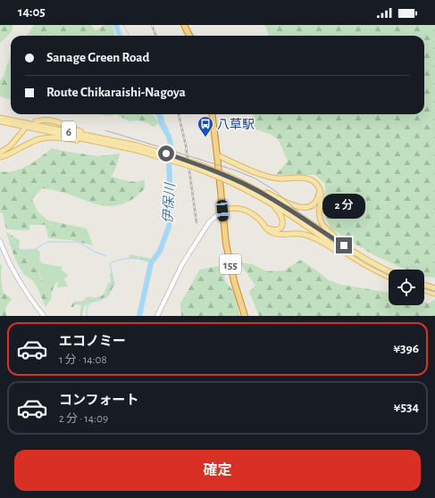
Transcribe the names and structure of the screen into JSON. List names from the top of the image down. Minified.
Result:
{"streets":{"highway":["155"],"main road":["6"]},"crossings":[["6","155"]],"water":["伊保川"],"places":{"bus stop":["八草駅"]},"page":{"status":"14:05","banner":["Sanage Green Road","Route Chikaraishi-Nagoya"],"bubble":"2 分","list":[{"name":"エコノミー","note":"1 分 · 14:08","value":"¥396"},{"name":"コンフォート","note":"2 分 · 14:09","value":"¥534"}],"buttons":"確定"}}
